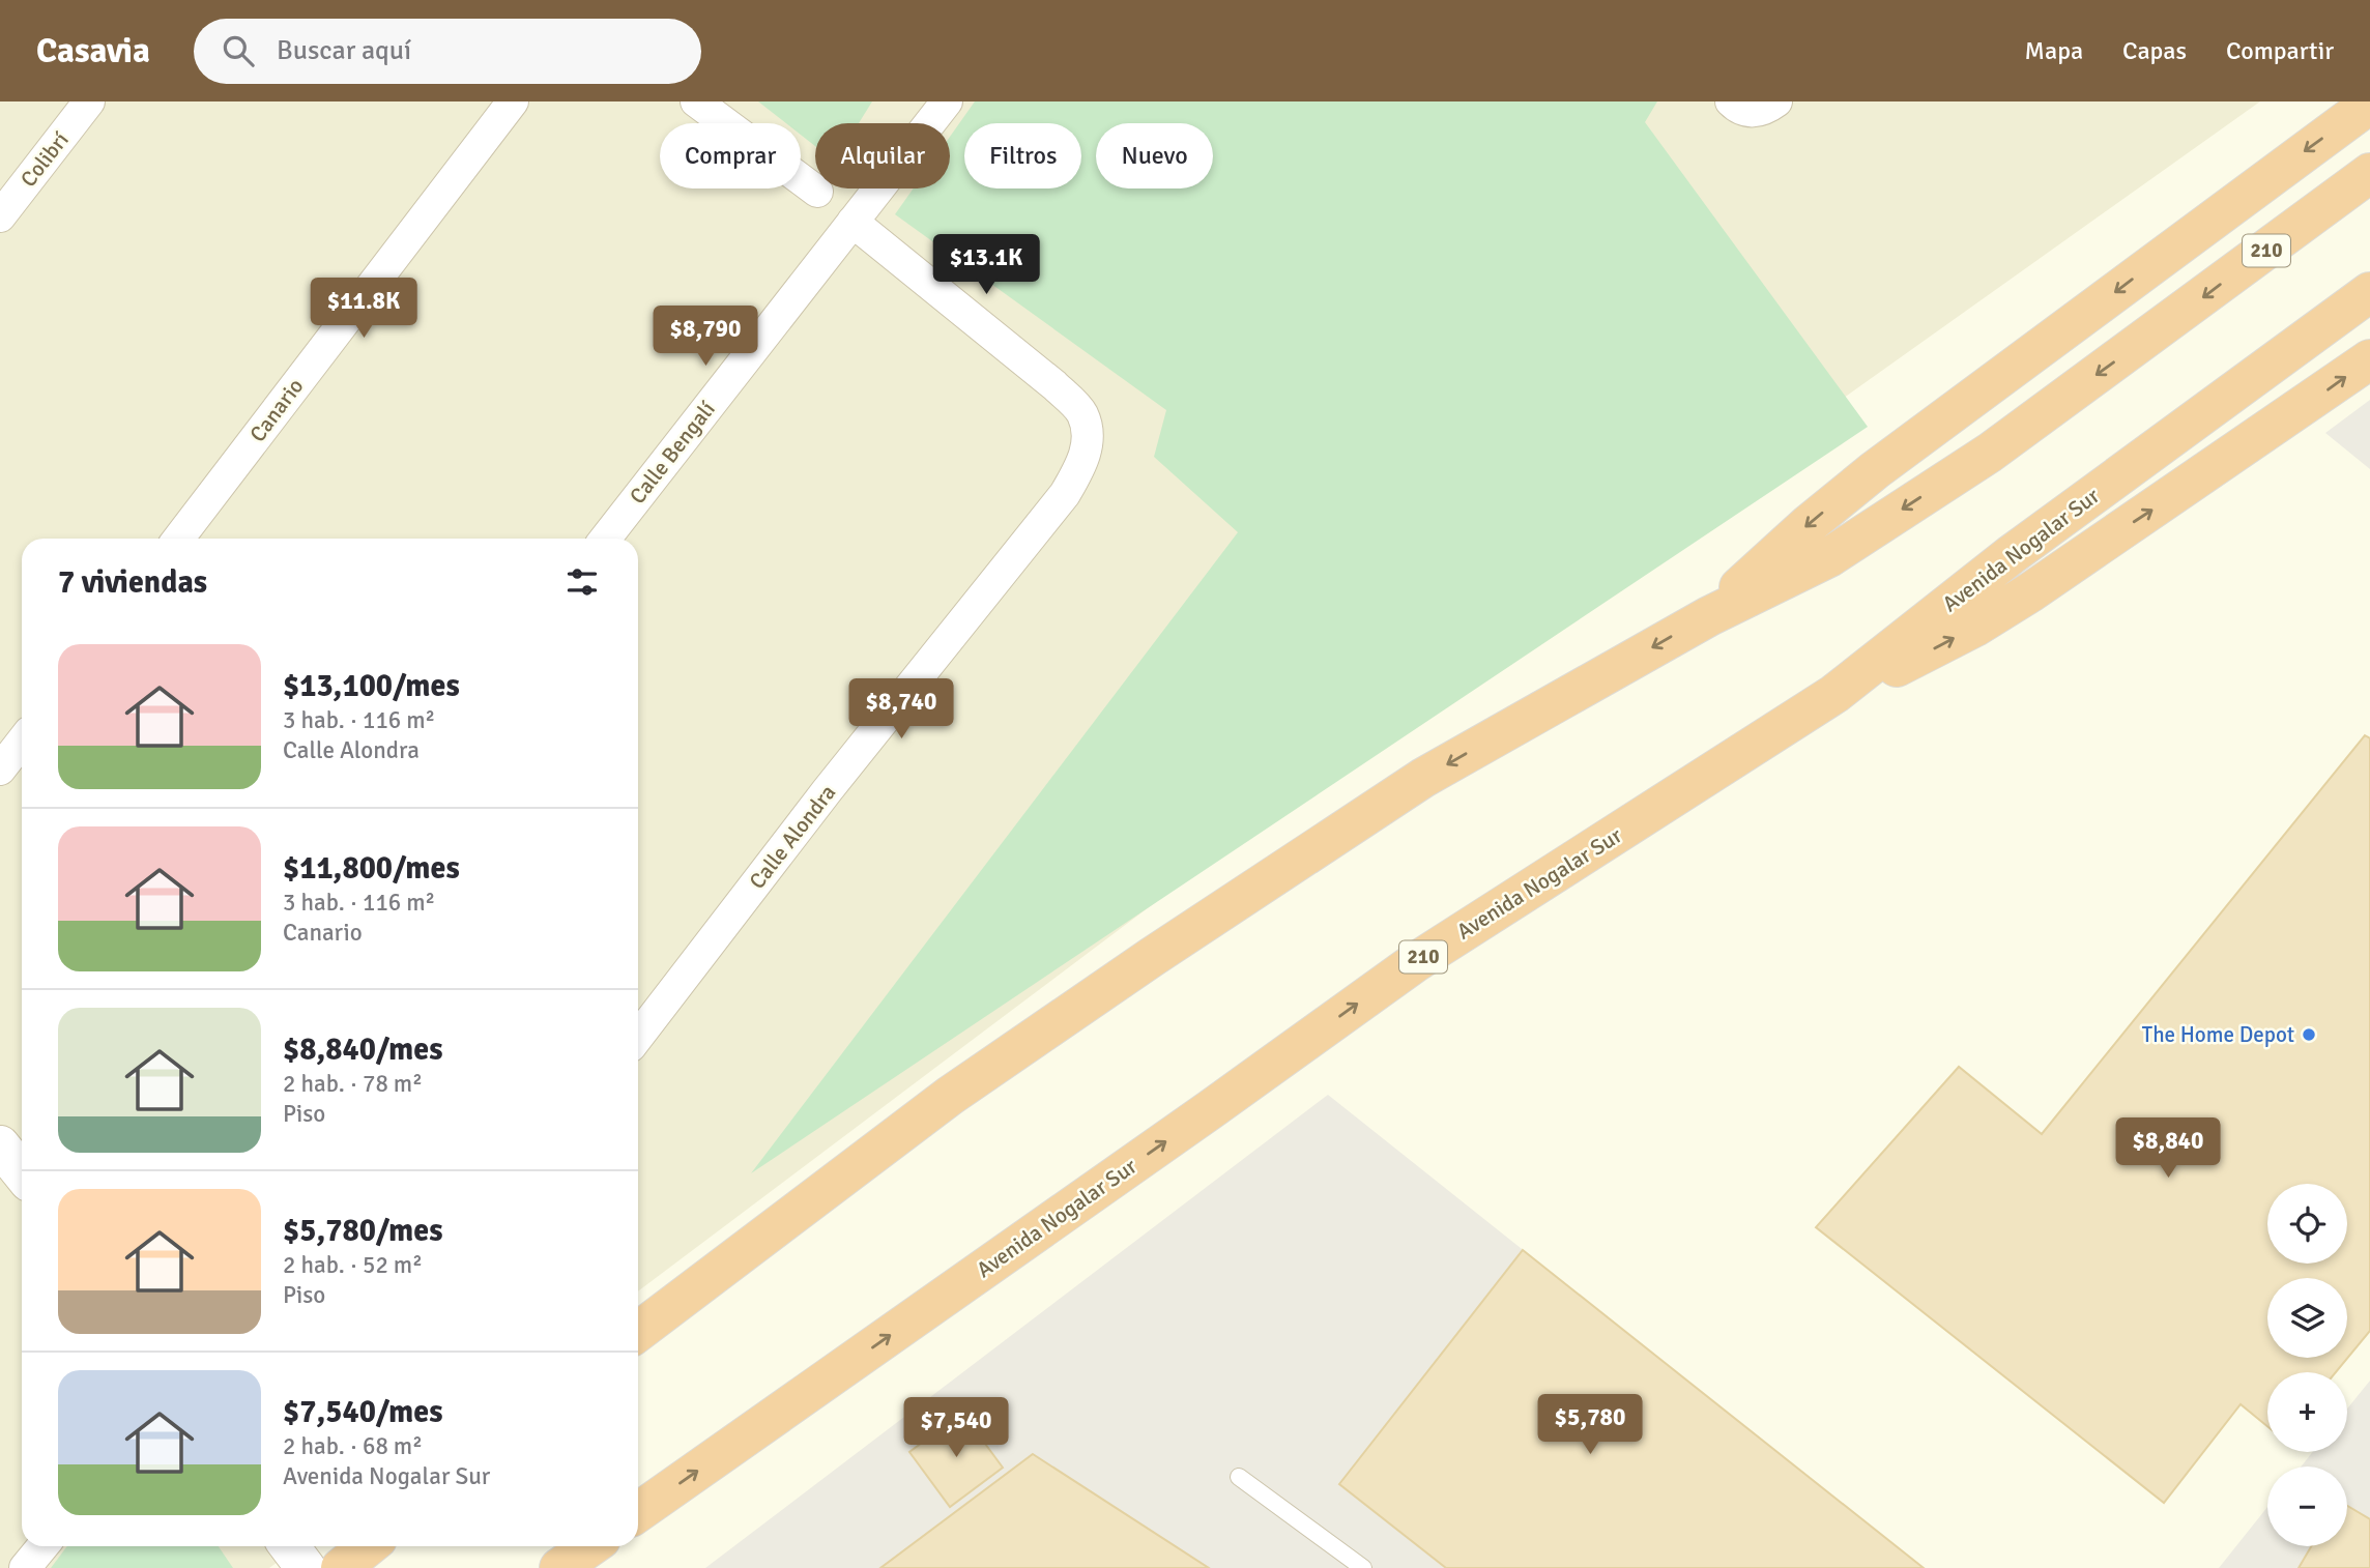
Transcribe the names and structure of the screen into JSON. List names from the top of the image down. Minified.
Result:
{"streets":{"highway":["210","Avenida Nogalar Sur"],"street":["Colibrí","Canario","Calle Bengalí","Calle Alondra"]},"crossings":[["Calle Bengalí","Calle Alondra"]],"places":["The Home Depot"],"page":{"header":"Casavia","search":"Buscar aquí","nav":["Mapa","Capas","Compartir"],"chip":["Comprar","Alquilar","Filtros","Nuevo"],"price":["$13.1K","$11.8K","$8,790","$8,740","$8,840","$5,780","$7,540"],"heading":"7 viviendas","list":[{"name":"$13,100/mes","note":"3 hab. · 116 m² · Calle Alondra"},{"name":"$11,800/mes","note":"3 hab. · 116 m² · Canario"},{"name":"$8,840/mes","note":"2 hab. · 78 m² · Piso"},{"name":"$5,780/mes","note":"2 hab. · 52 m² · Piso"},{"name":"$7,540/mes","note":"2 hab. · 68 m² · Avenida Nogalar Sur"}],"map_buttons":["+","−"]}}
